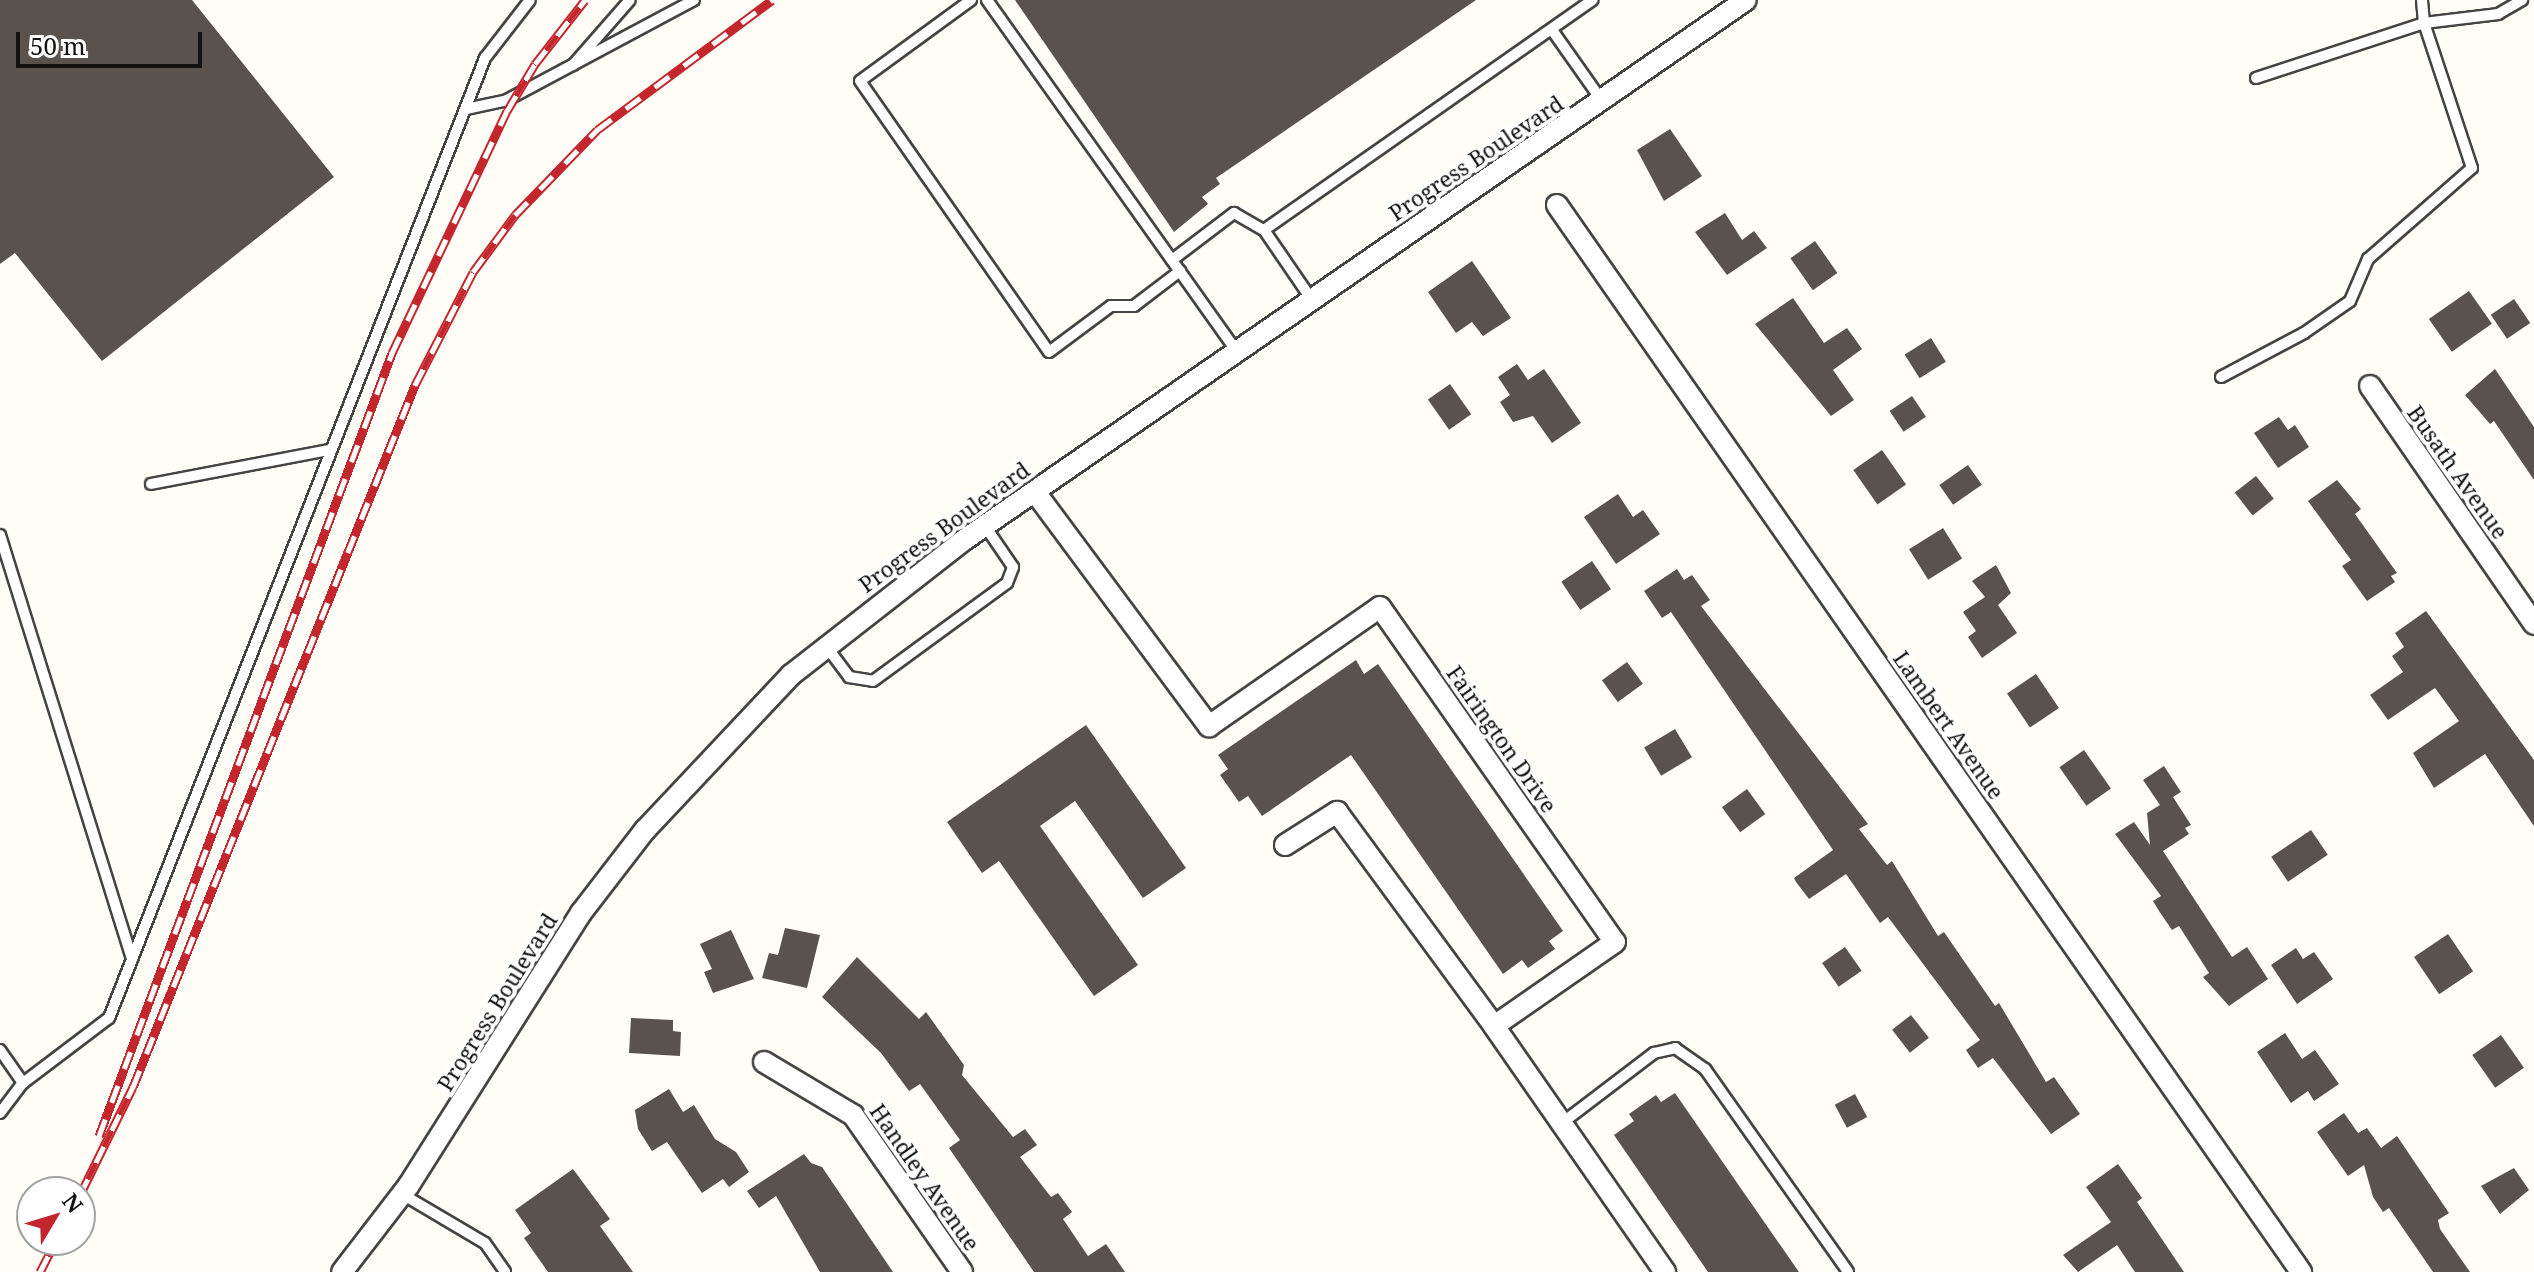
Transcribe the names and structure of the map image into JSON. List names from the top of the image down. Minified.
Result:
{"streets":{"street":["Progress Boulevard","Busath Avenue","Lambert Avenue","Fairington Drive","Handley Avenue"]},"crossings":[["Progress Boulevard","Fairington Drive"]],"scale_bar":"50 m","north":"top right"}
